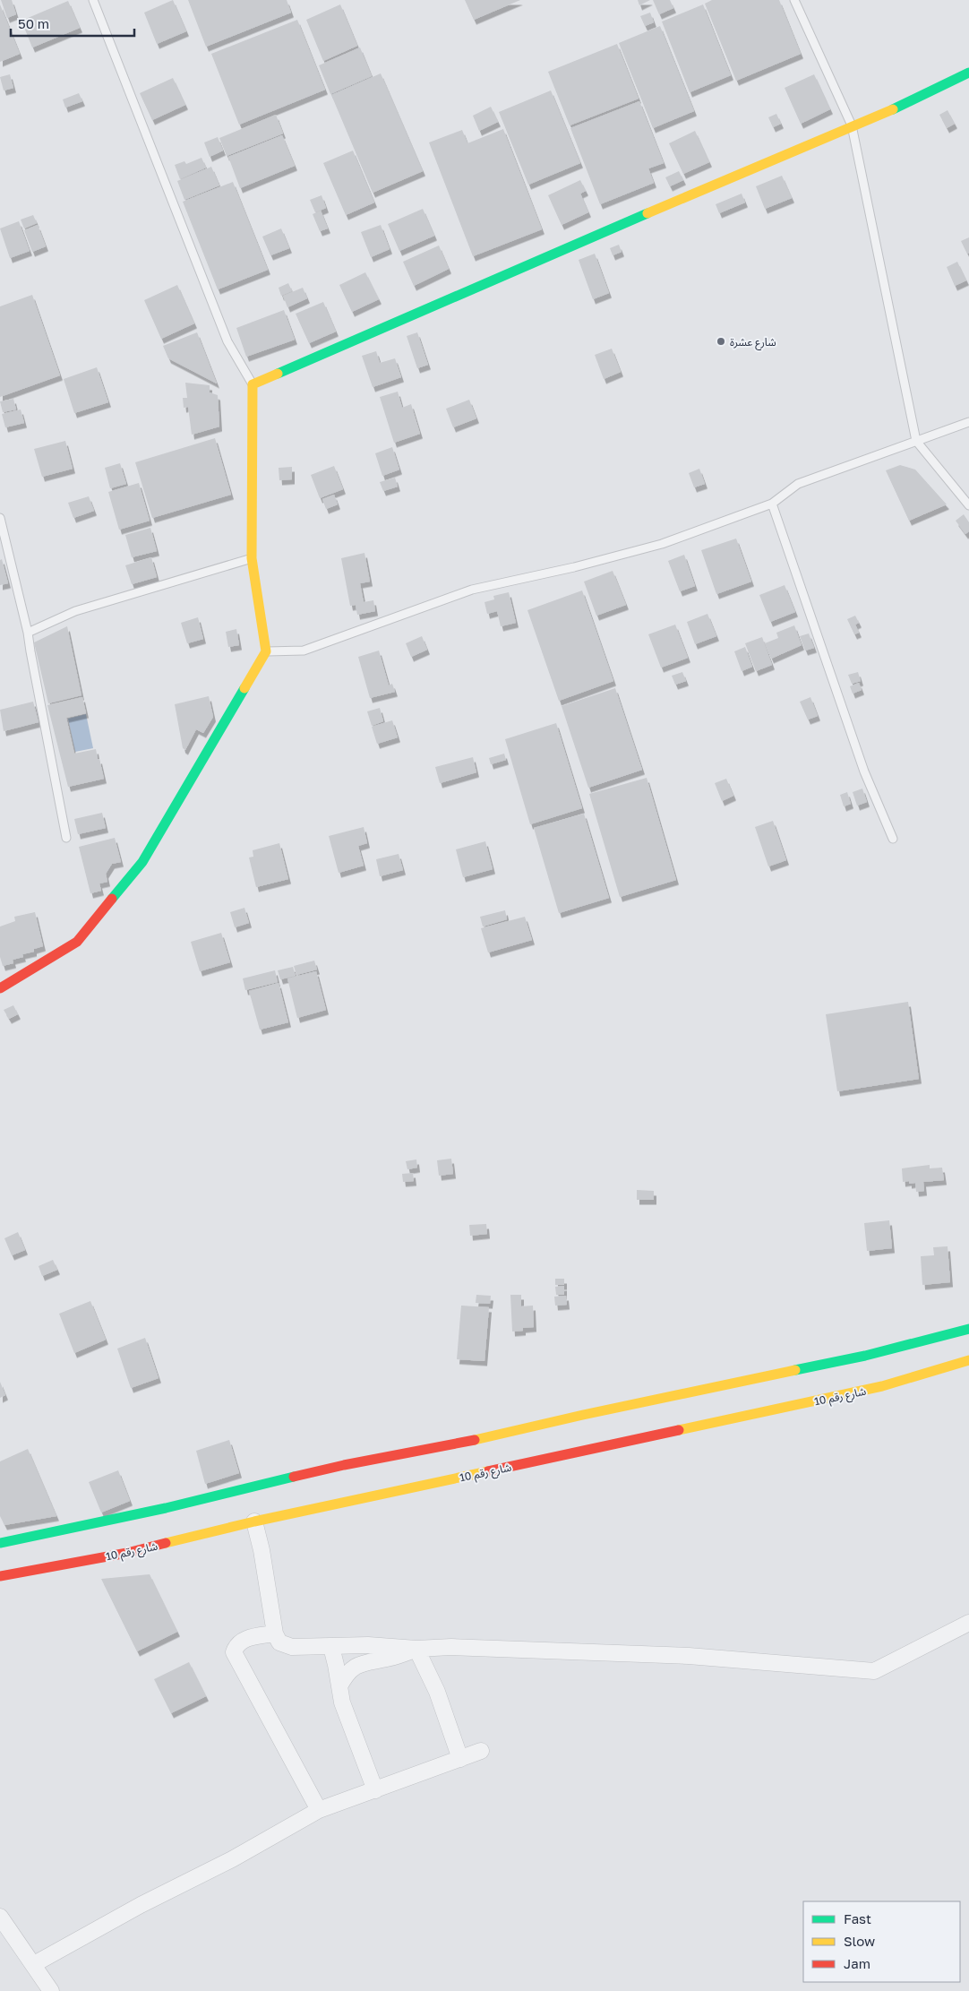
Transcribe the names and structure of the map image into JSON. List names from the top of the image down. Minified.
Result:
{"streets":{"main road":["شارع رقم 10"]},"places":["شارع عشرة"],"legend":["Fast","Slow","Jam"],"scale_bar":"50 m"}
